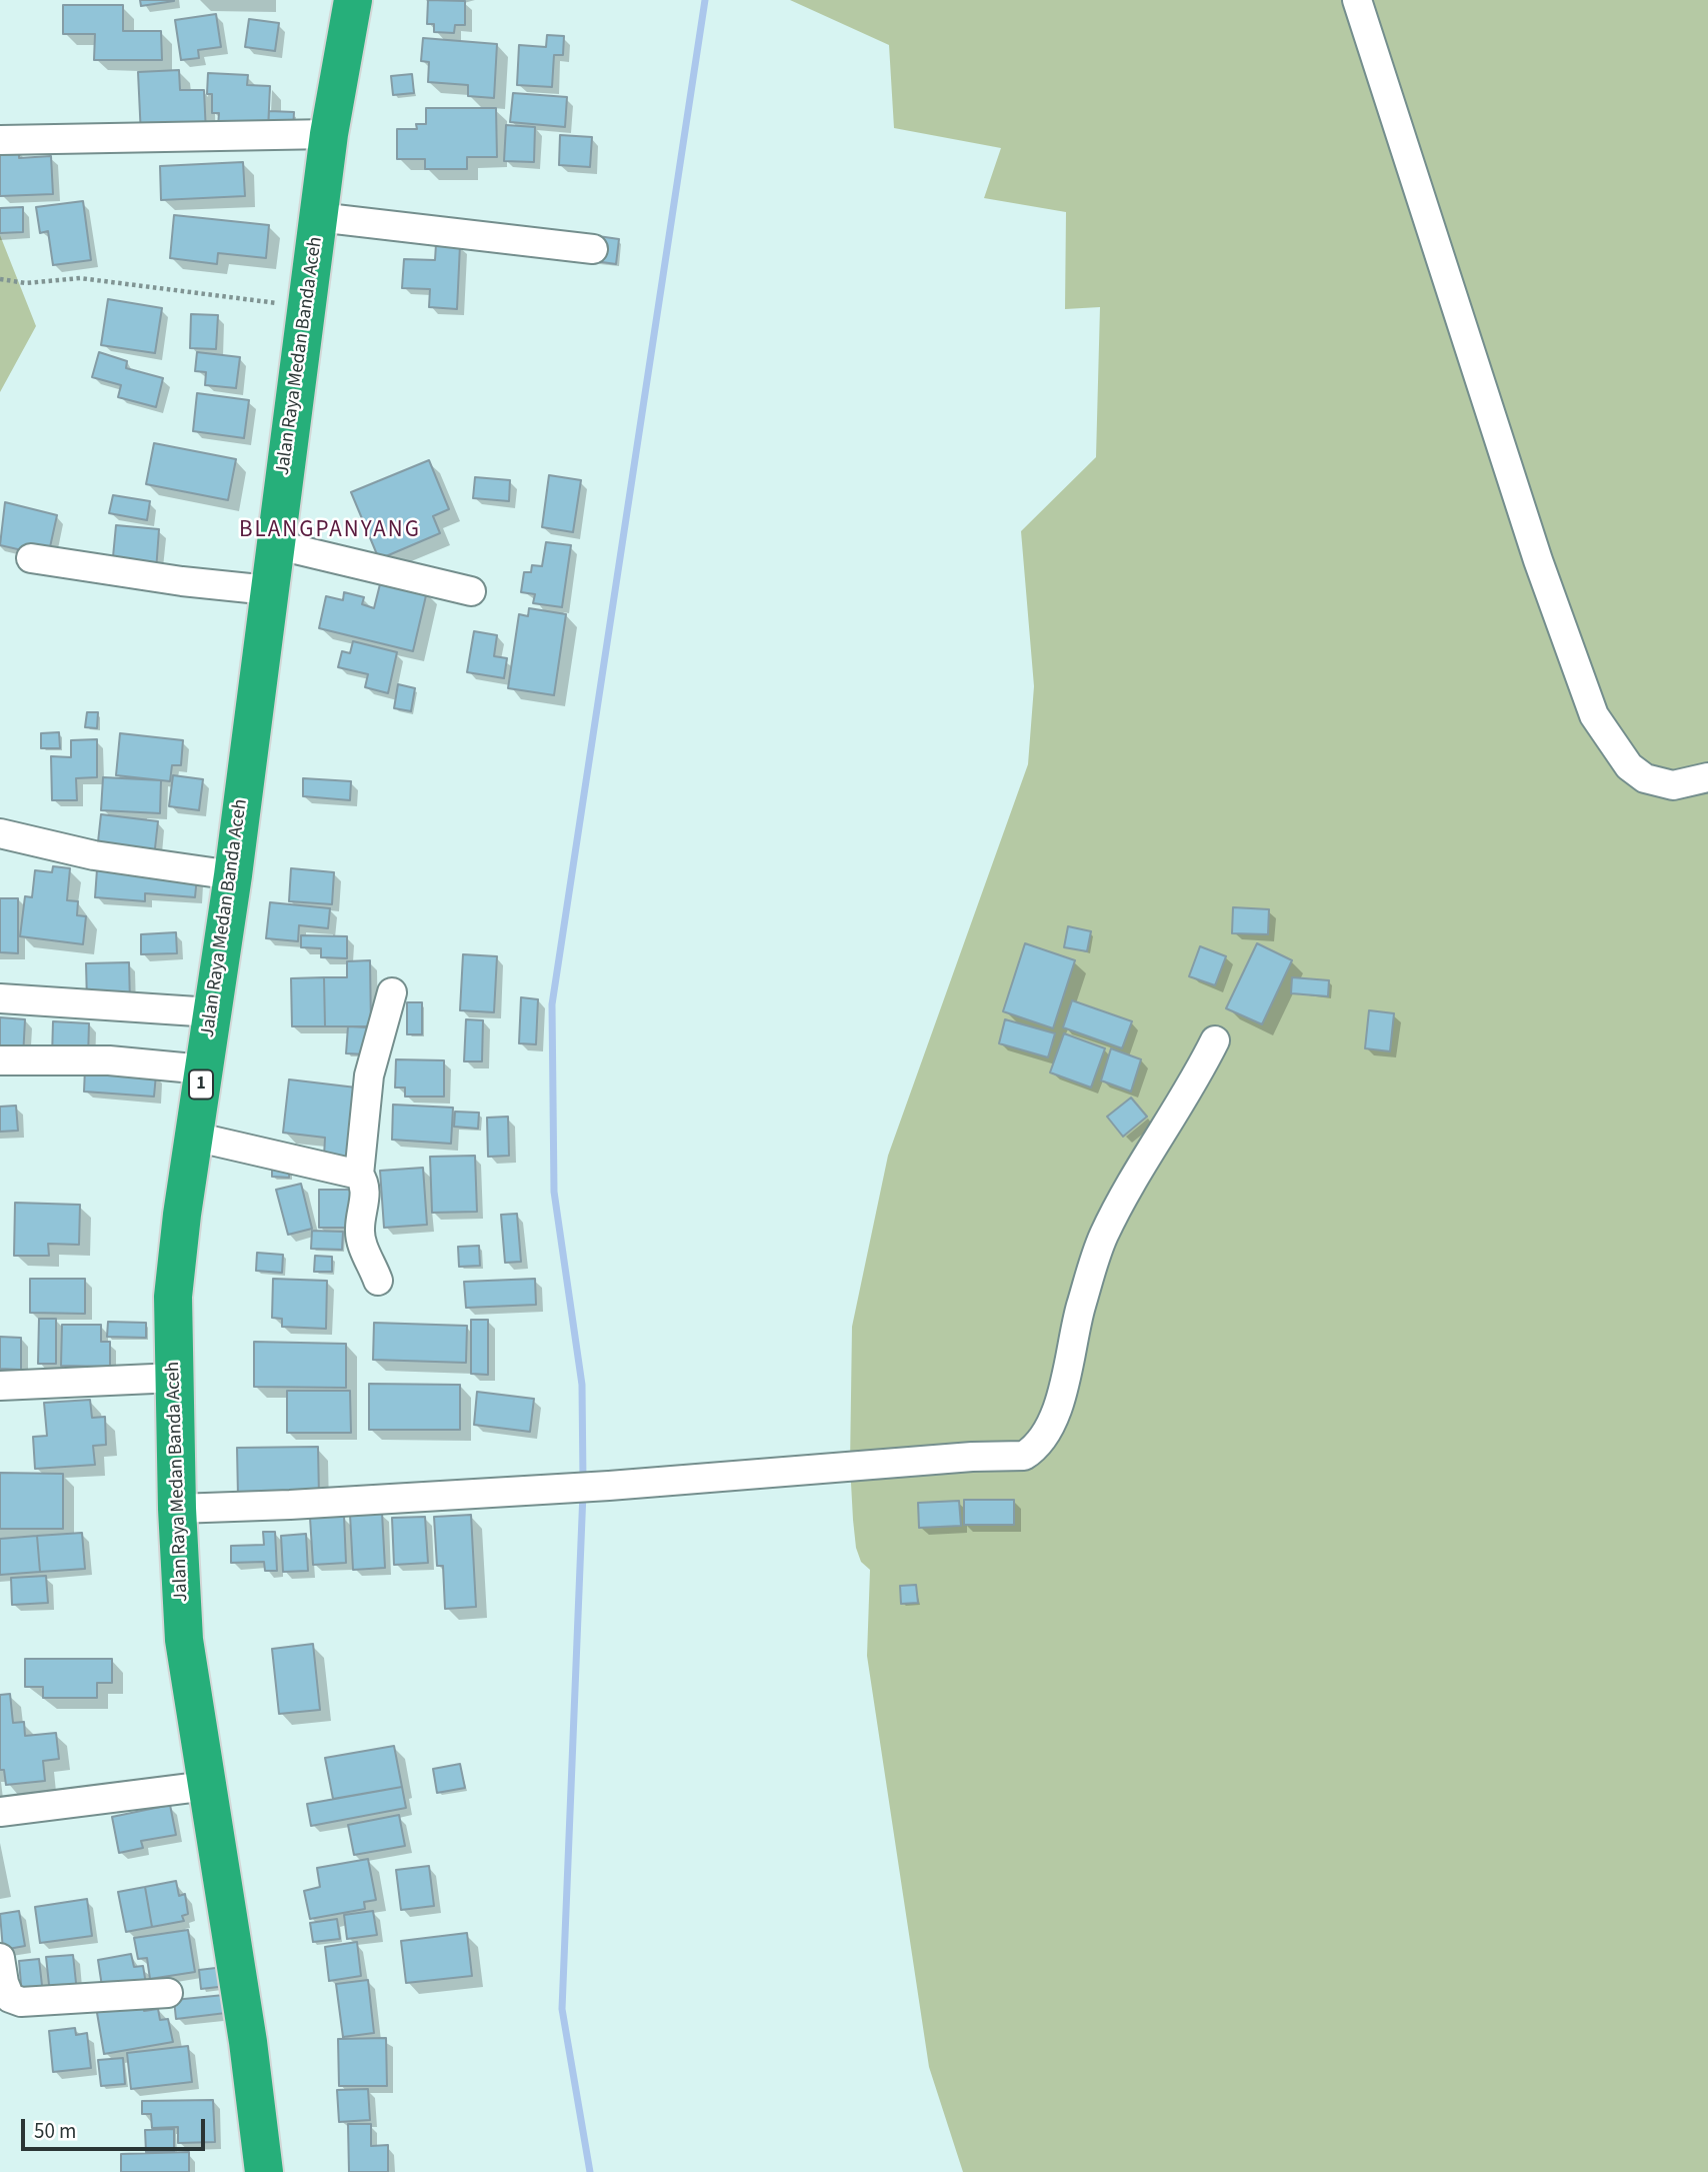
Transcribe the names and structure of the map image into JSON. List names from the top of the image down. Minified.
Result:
{"streets":{"highway":["Jalan Raya Medan Banda Aceh","1"]},"districts":["BLANGPANYANG"],"scale_bar":"50 m"}
